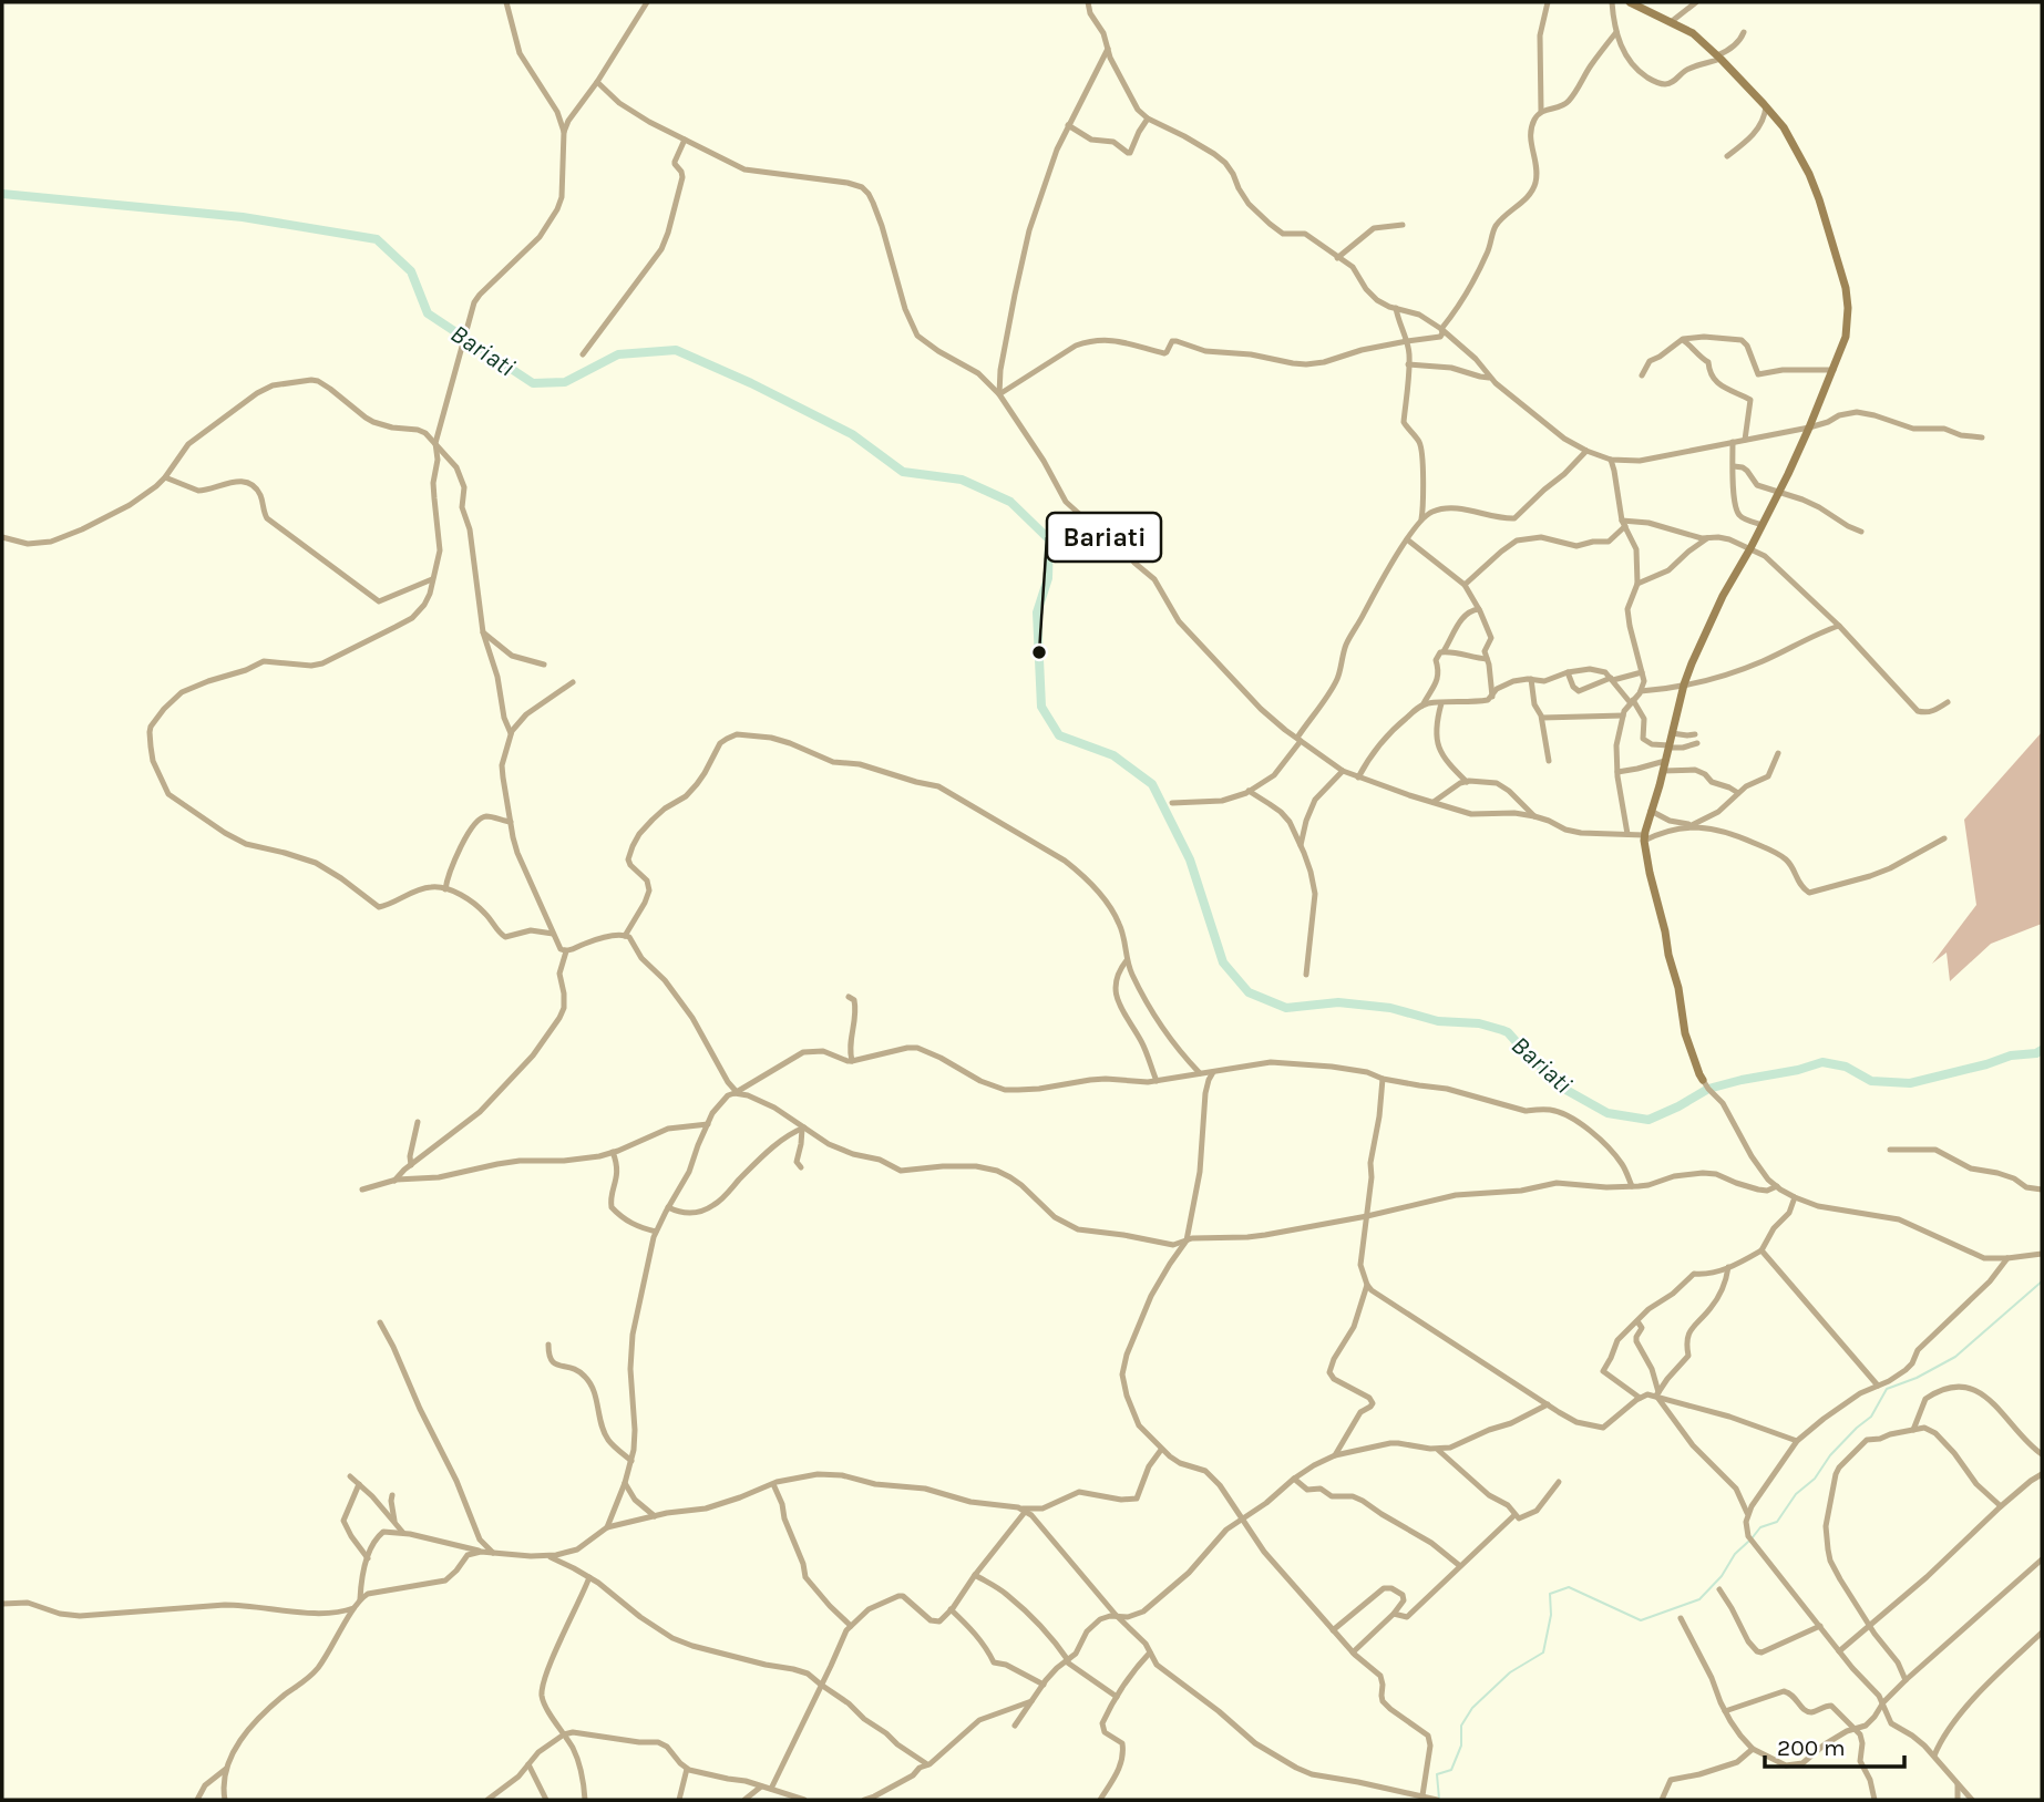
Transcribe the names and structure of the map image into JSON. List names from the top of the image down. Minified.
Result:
{"water":["Bariati"],"places":["Bariati"],"scale_bar":"200 m"}
